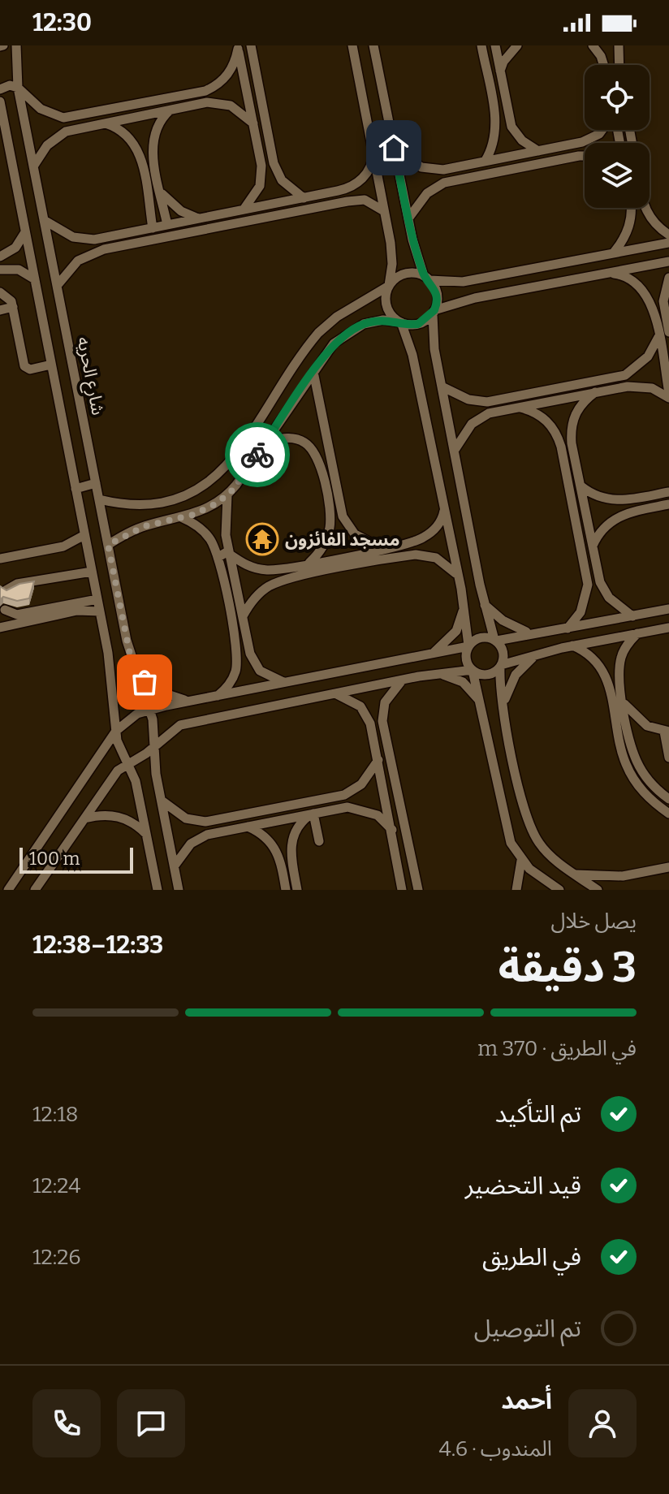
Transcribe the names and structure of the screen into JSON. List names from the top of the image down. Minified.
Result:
{"streets":{"street":["شارع الحريه"]},"places":{"temple":["مسجد الفائزون"]},"scale_bar":"100 m","page":{"status":"12:30","scale":"100 m","heading":["3 دقيقة","يصل خلال","12:33–12:38"],"panel":["أحمد","المندوب · 4.6"],"bar":"في الطريق · 370 m","list":[["تم التأكيد","12:18"],["قيد التحضير","12:24"],["في الطريق","12:26"],"تم التوصيل"]}}
